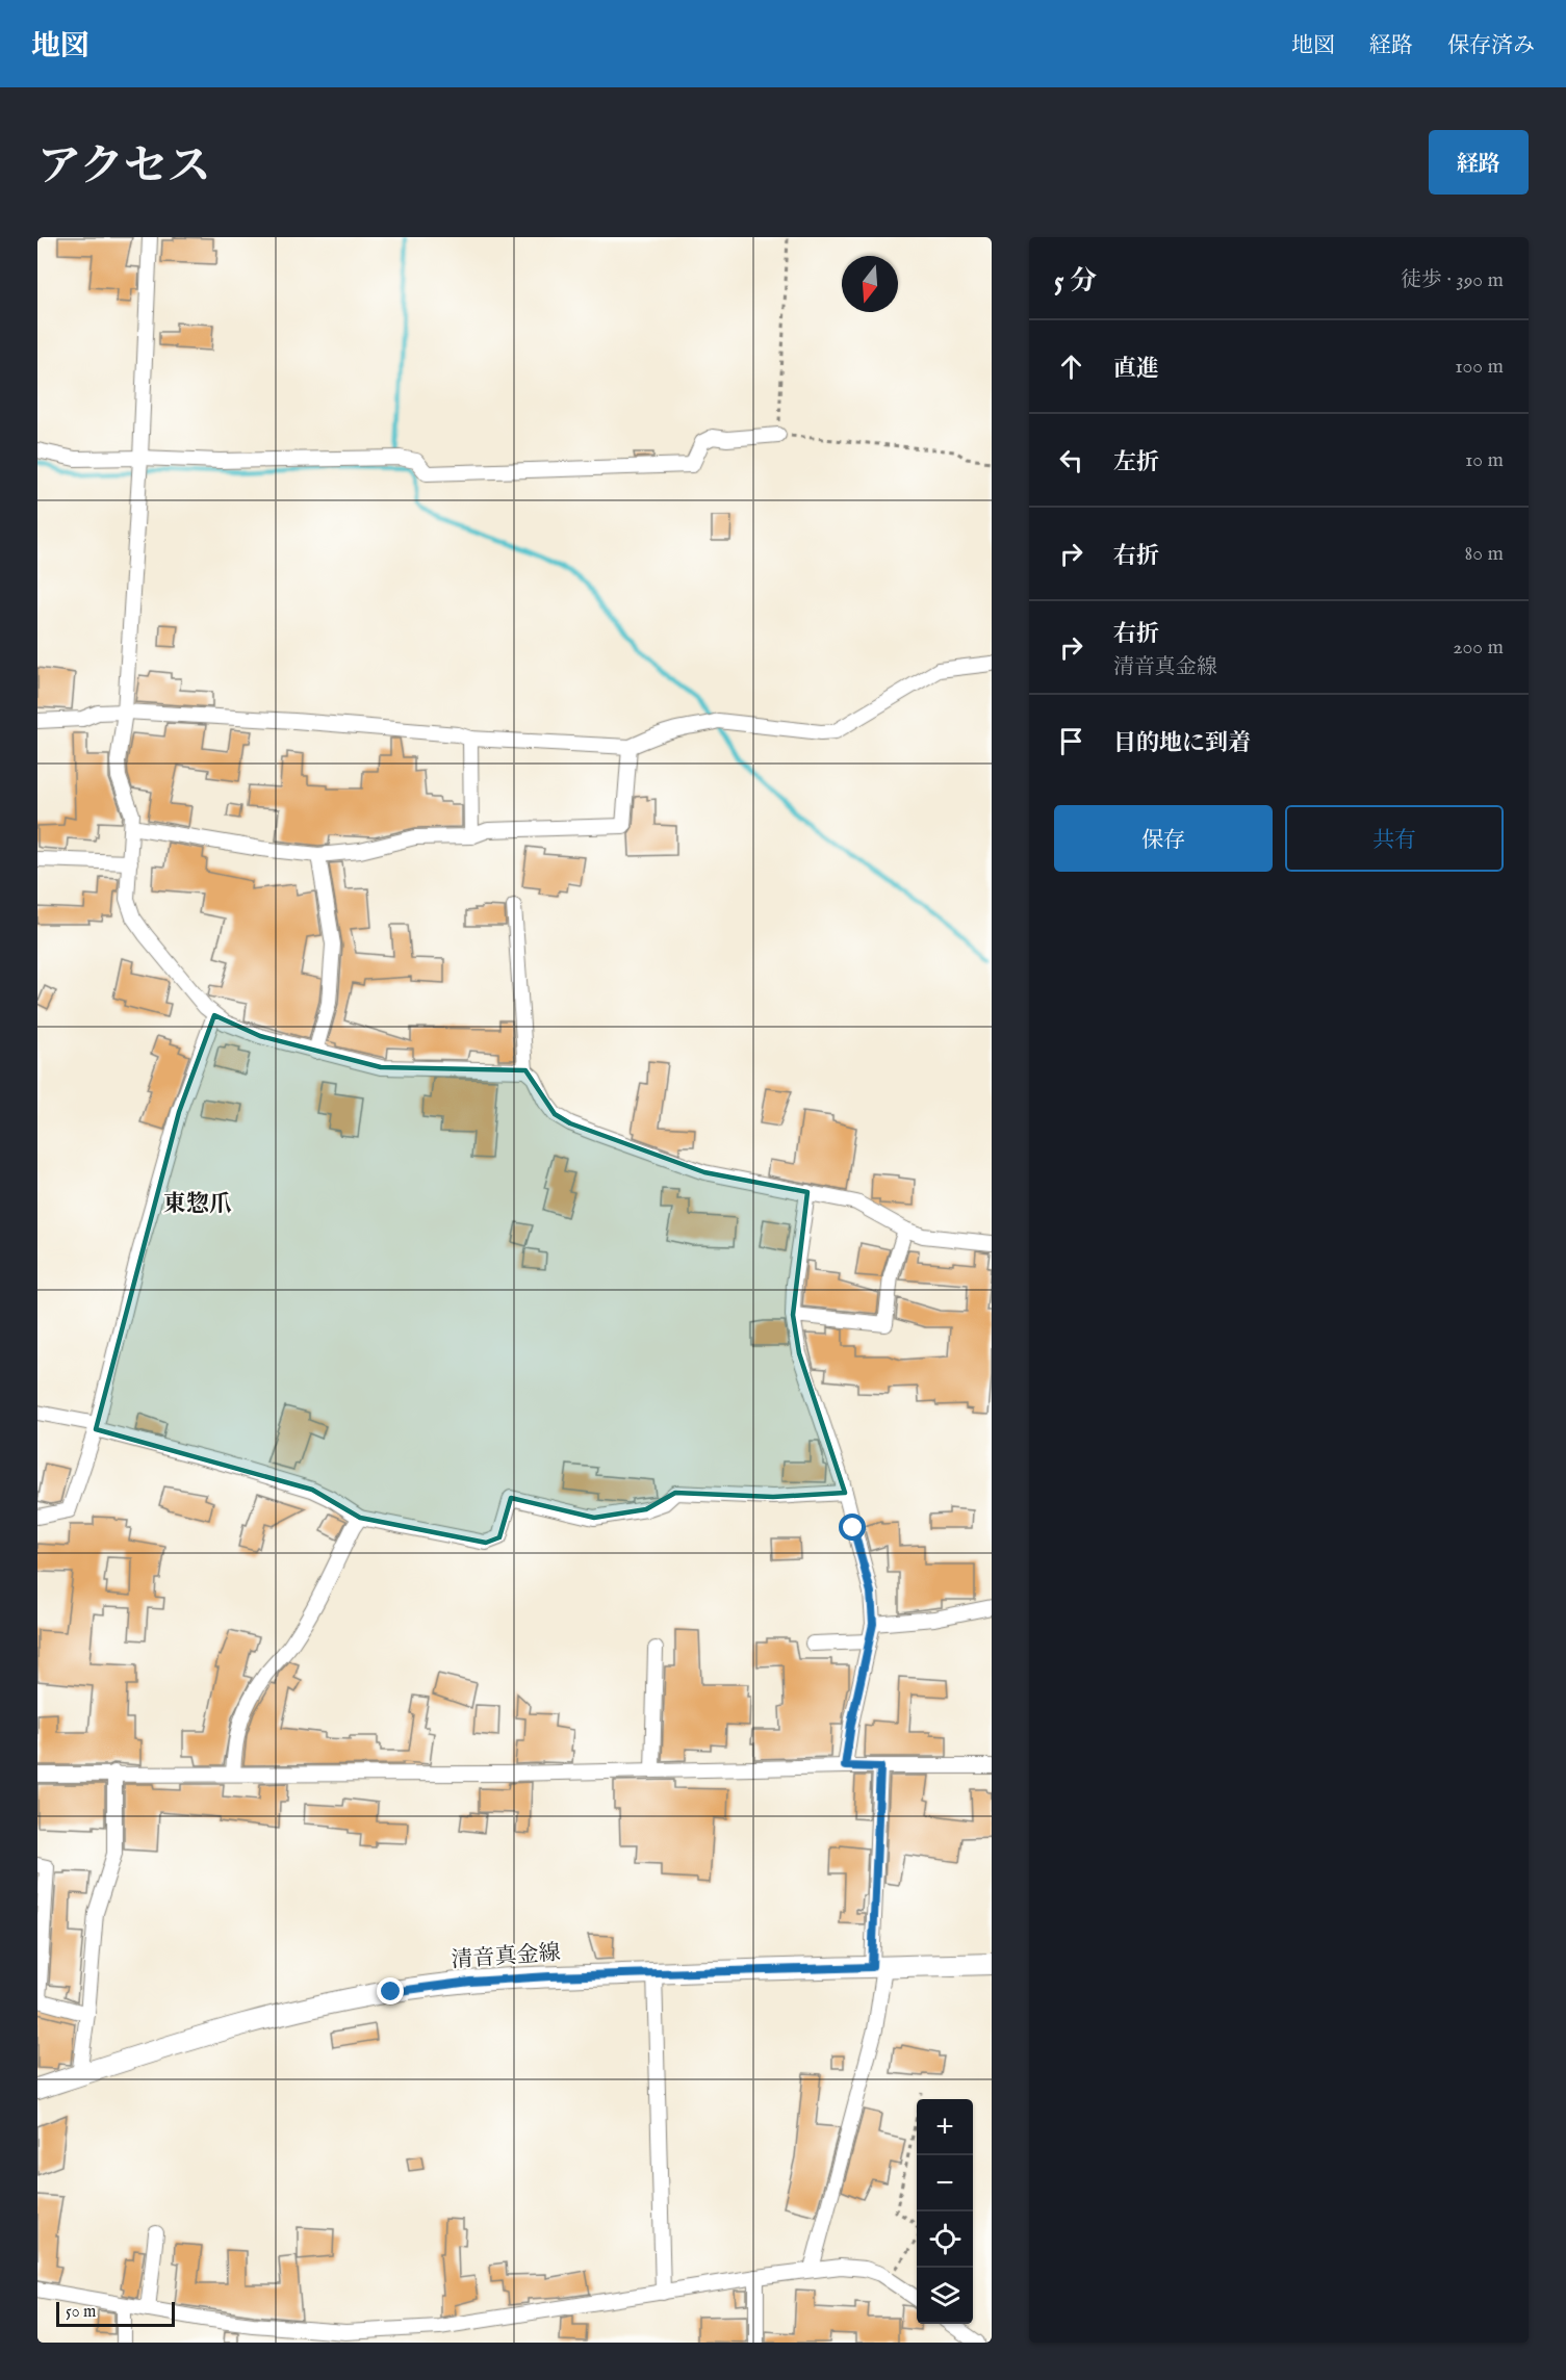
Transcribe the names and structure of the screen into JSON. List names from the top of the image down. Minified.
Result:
{"streets":{"main road":["清音真金線"]},"districts":["東惣爪"],"scale_bar":"50 m","north":"bottom","page":{"header":"地図","nav":["地図","経路","保存済み"],"title":"アクセス","buttons":["経路",["保存","共有"]],"heading":["5 分","徒歩 · 390 m"],"list":[["直進","100 m"],["左折","10 m"],["右折","80 m"],["右折","清音真金線","200 m"],"目的地に到着"],"map_buttons":["+","−"],"scale":"50 m"}}
